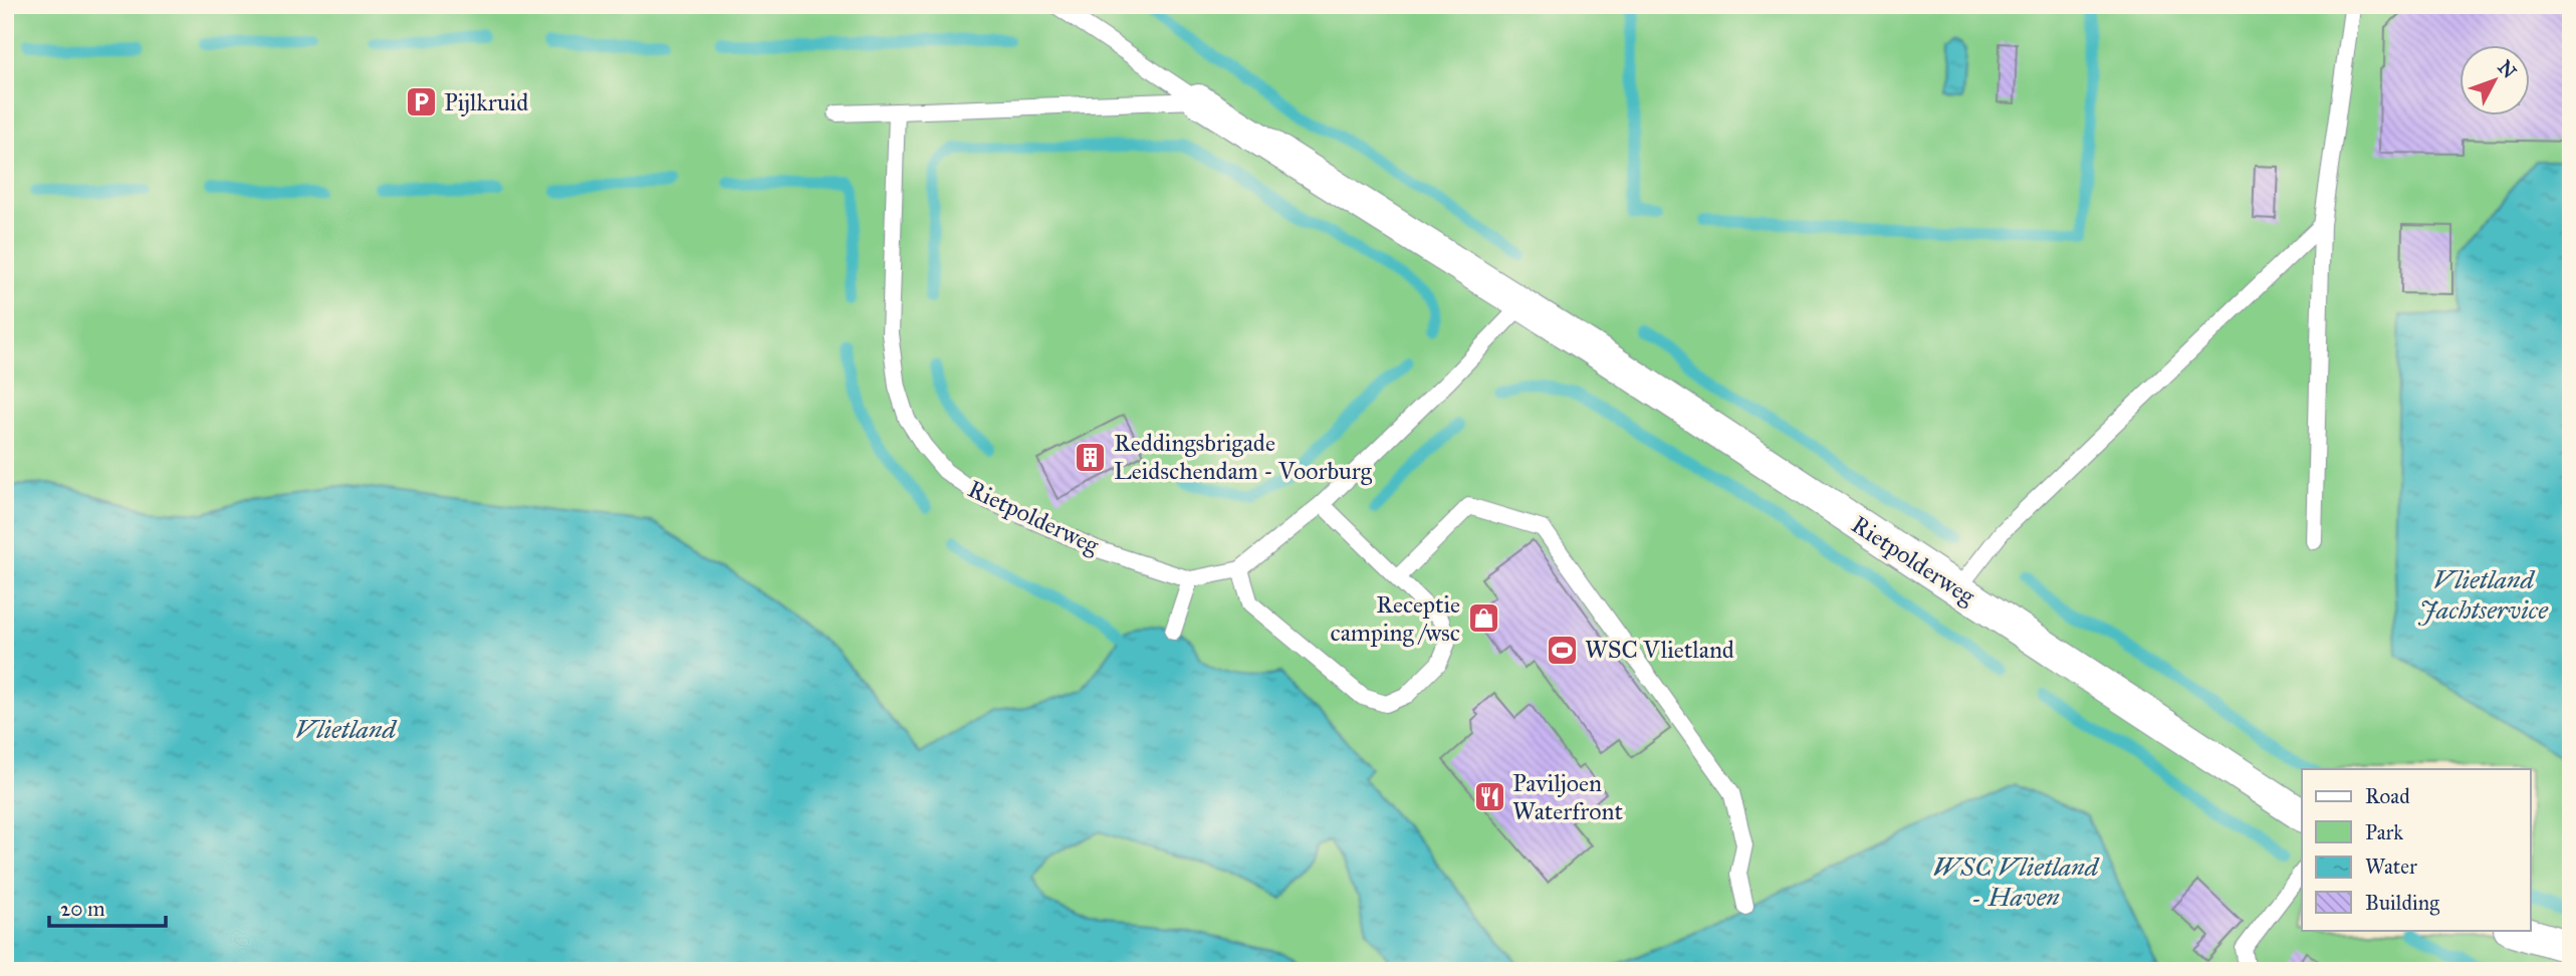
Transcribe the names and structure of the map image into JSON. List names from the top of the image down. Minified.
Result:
{"streets":{"street":["Rietpolderweg"]},"water":["Vlietland Jachtservice","Vlietland","WSC Vlietland - Haven"],"places":{"parking":["Pijlkruid"],"building":["Reddingsbrigade Leidschendam - Voorburg"],"shop":["Receptie camping /wsc"],"sports":["WSC Vlietland"],"restaurant":["Paviljoen Waterfront"]},"legend":["Road","Park","Water","Building"],"scale_bar":"20 m","north":"top right"}
